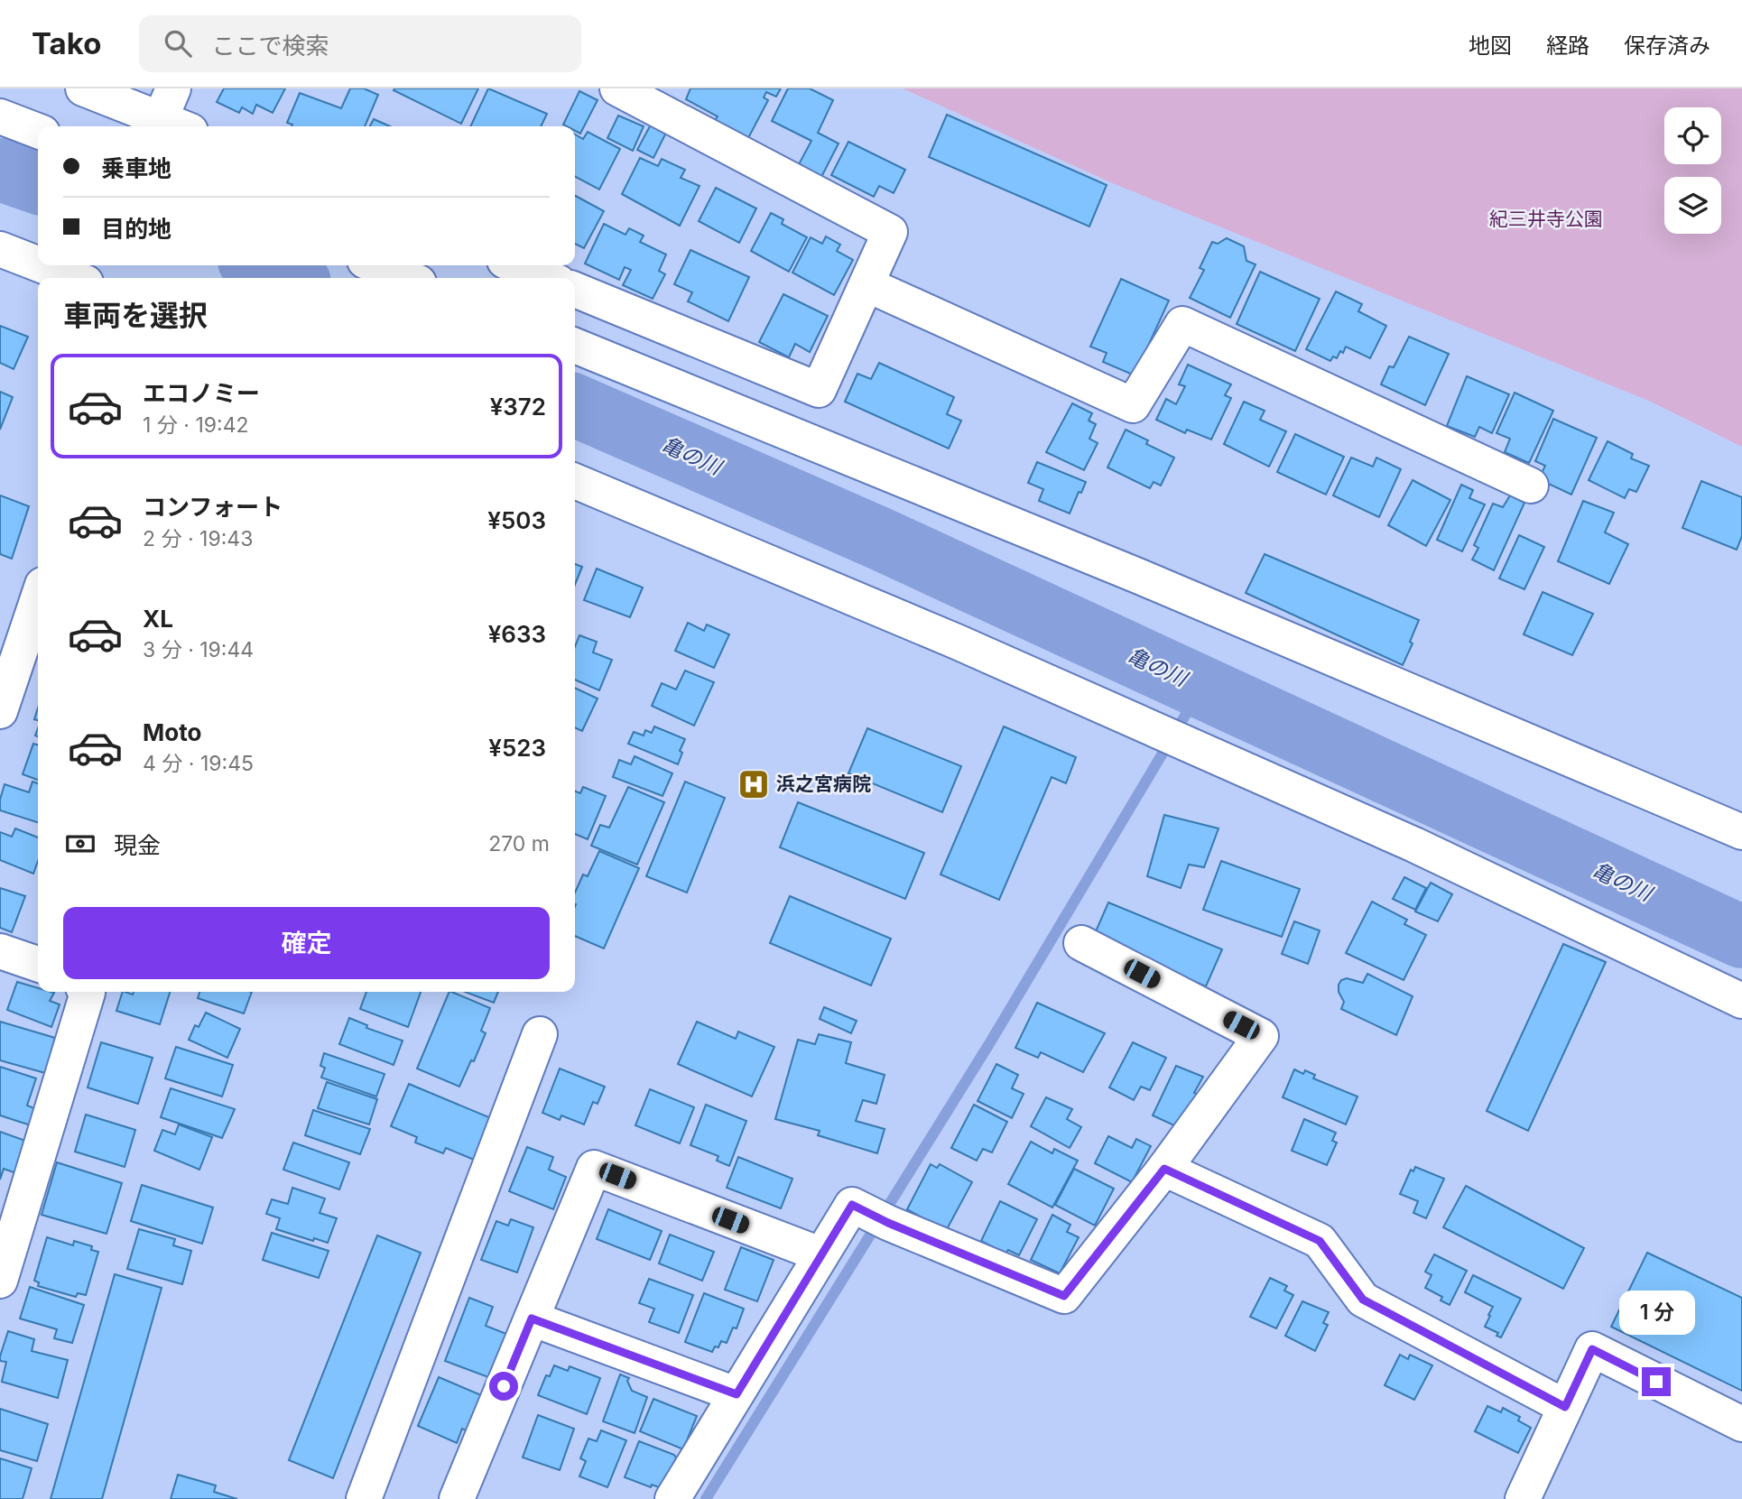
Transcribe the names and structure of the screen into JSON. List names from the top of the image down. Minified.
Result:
{"water":["亀の川"],"parks":["紀三井寺公園"],"places":{"hospital":["浜之宮病院"]},"page":{"header":"Tako","search":"ここで検索","nav":["地図","経路","保存済み"],"banner":["乗車地","目的地"],"heading":"車両を選択","list":[{"name":"エコノミー","note":"1 分 · 19:42","value":"¥372"},{"name":"コンフォート","note":"2 分 · 19:43","value":"¥503"},{"name":"XL","note":"3 分 · 19:44","value":"¥633"},{"name":"Moto","note":"4 分 · 19:45","value":"¥523"}],"pay":["現金","270 m"],"buttons":"確定","bubble":"1 分"}}
